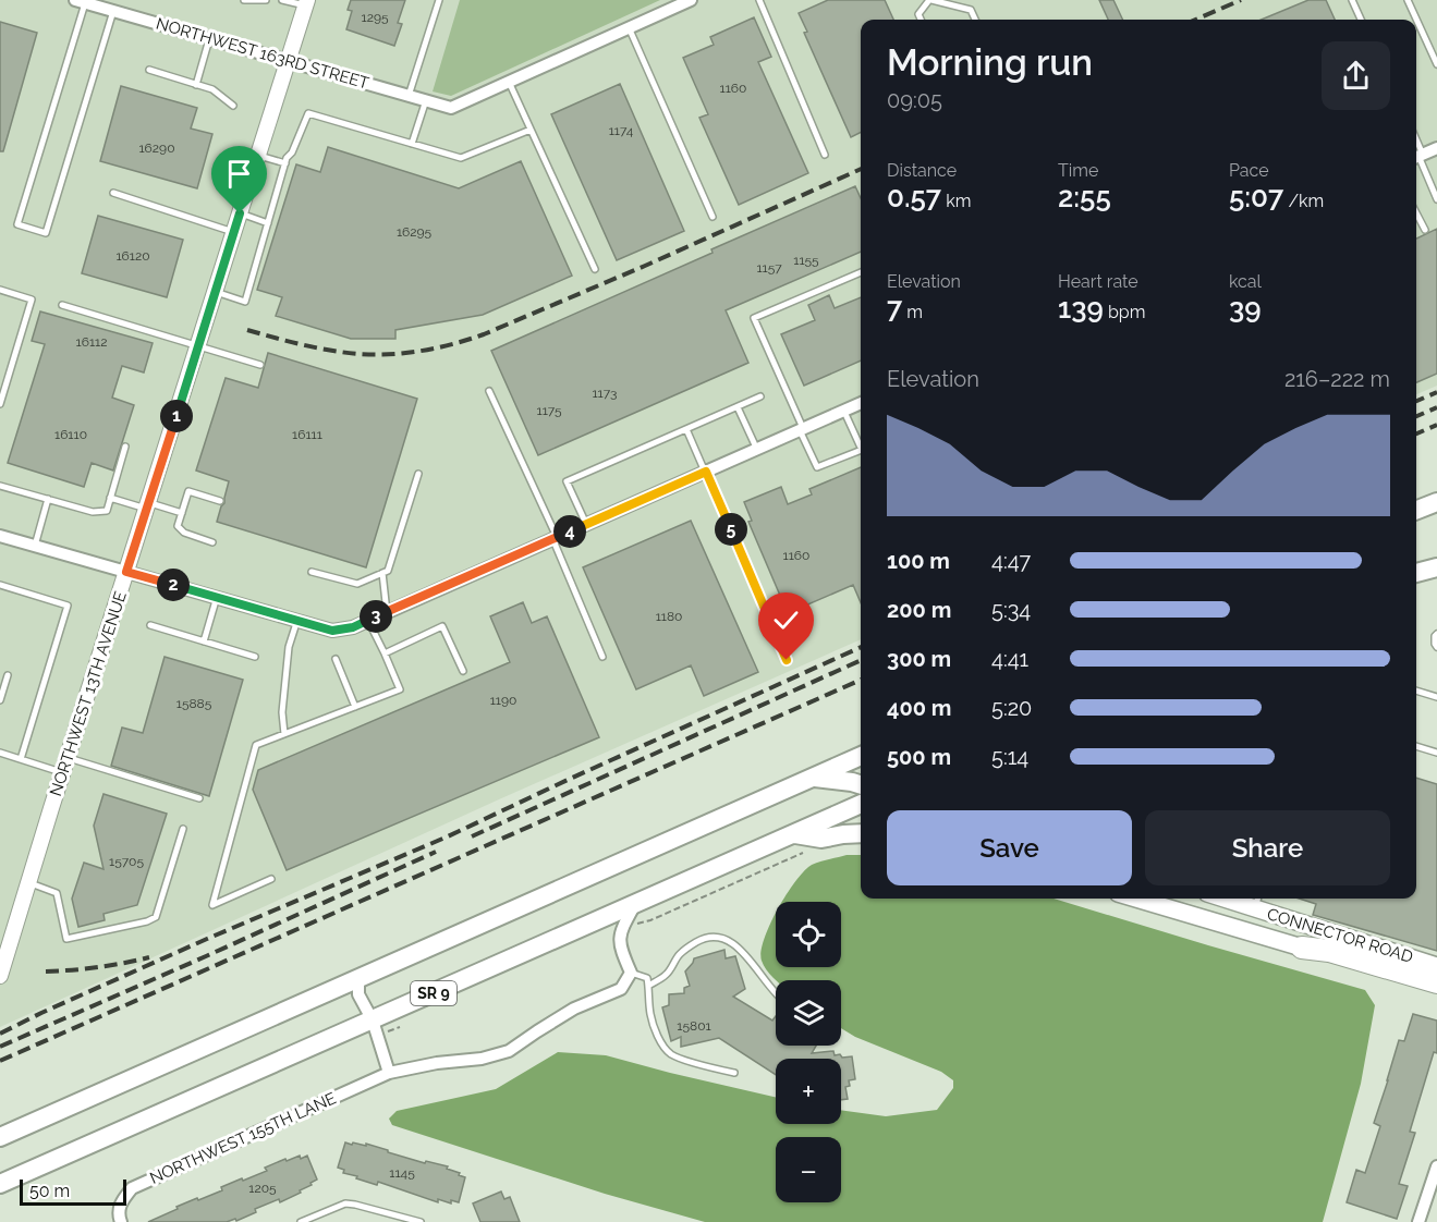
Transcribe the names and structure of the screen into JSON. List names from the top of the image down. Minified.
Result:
{"streets":{"main road":["CONNECTOR ROAD","SR 9"],"street":["NORTHWEST 163RD STREET","NORTHWEST 13TH AVENUE","NORTHWEST 155TH LANE"]},"crossings":[["NORTHWEST 163RD STREET","NORTHWEST 13TH AVENUE"]],"house_numbers":["1295","1160","1174","16290","16295","16120","1155","1157","16112","1173","1175","16110","16111","1160","1180","1190","15885","15705","15801","1145","1205"],"scale_bar":"50 m","page":{"heading":["Morning run","09:05"],"stats":[["Distance","0.57 km"],["Time","2:55"],["Pace","5:07 /km"],["Elevation","7 m"],["Heart rate","139 bpm"],["kcal","39"]],"chart":["Elevation","216–222 m"],"pins":["1","5","4","2","3"],"list":[{"name":"100 m","note":"4:47"},{"name":"200 m","note":"5:34"},{"name":"300 m","note":"4:41"},{"name":"400 m","note":"5:20"},{"name":"500 m","note":"5:14"}],"buttons":["Save","Share"],"map_buttons":["+","−"],"scale":"50 m"}}
